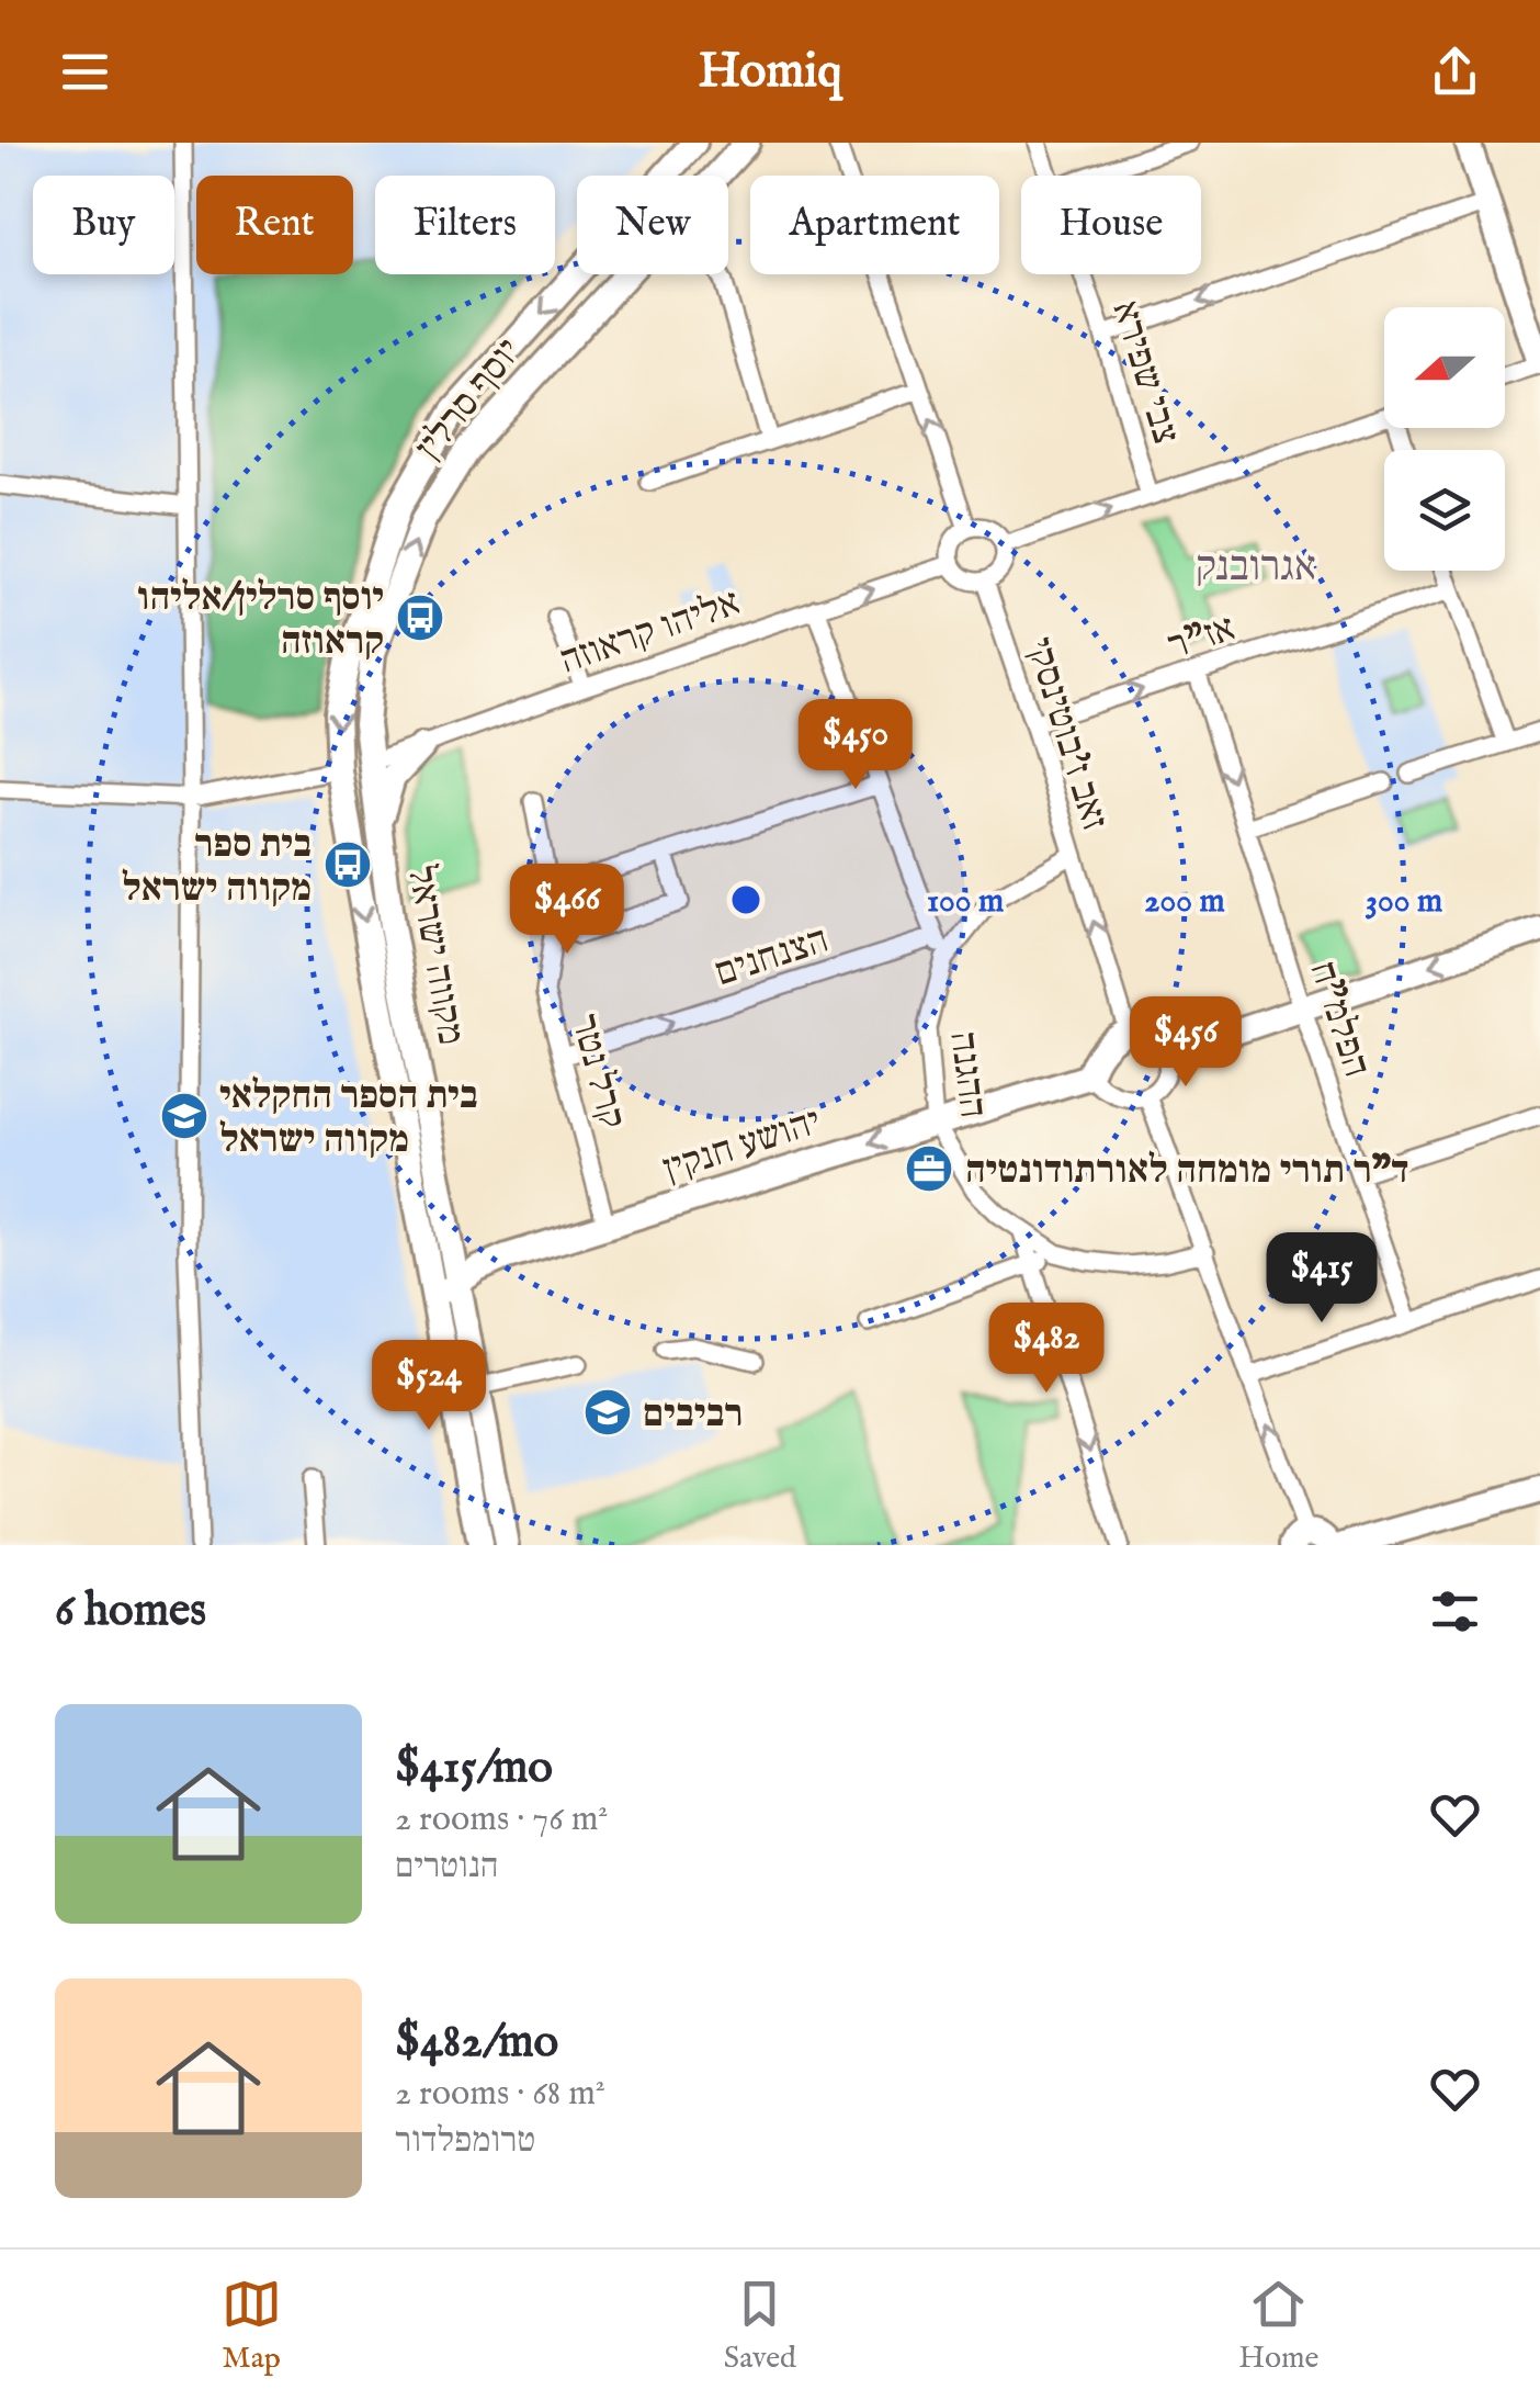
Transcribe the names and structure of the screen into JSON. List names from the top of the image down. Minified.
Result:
{"streets":{"main road":["יוסף סרלין","מקווה ישראל","יהושע חנקין"],"street":["צבי שפירא","אליהו קראוזה","אז\"ר","זאב ז'בוטינסקי","הצנחנים","הפלמ\"ח","קרל נטר","ההגנה"]},"crossings":[["יוסף סרלין","אליהו קראוזה"],["יוסף סרלין","מקווה ישראל"],["אליהו קראוזה","זאב ז'בוטינסקי"],["אליהו קראוזה","מקווה ישראל"],["אז\"ר","זאב ז'בוטינסקי"],["אז\"ר","הפלמ\"ח"],["זאב ז'בוטינסקי","ההגנה"],["זאב ז'בוטינסקי","יהושע חנקין"],["מקווה ישראל","יהושע חנקין"],["הצנחנים","קרל נטר"],["קרל נטר","יהושע חנקין"],["ההגנה","יהושע חנקין"]],"one_way":["אז\"ר","זאב ז'בוטינסקי","הצנחנים","יהושע חנקין"],"districts":["אגרובנק"],"places":{"bus stop":["יוסף סרלין/אליהו קראוזה","בית ספר מקווה ישראל"],"school or university":["בית הספר החקלאי מקווה ישראל","רביבים"],"office":["ד\"ר תורי מומחה לאורתודונטיה"]},"north":"left","page":{"header":"Homiq","chip":["Buy","Rent","Filters","New","Apartment","House"],"price":["$450","$466","$456","$415","$482","$524"],"heading":"6 homes","list":[{"name":"$415/mo","note":"2 rooms · 76 m² · הנוטרים"},{"name":"$482/mo","note":"2 rooms · 68 m² · טרומפלדור"}],"tabs":["Map","Saved","Home"]},"rings":["100 m","200 m","300 m"]}
